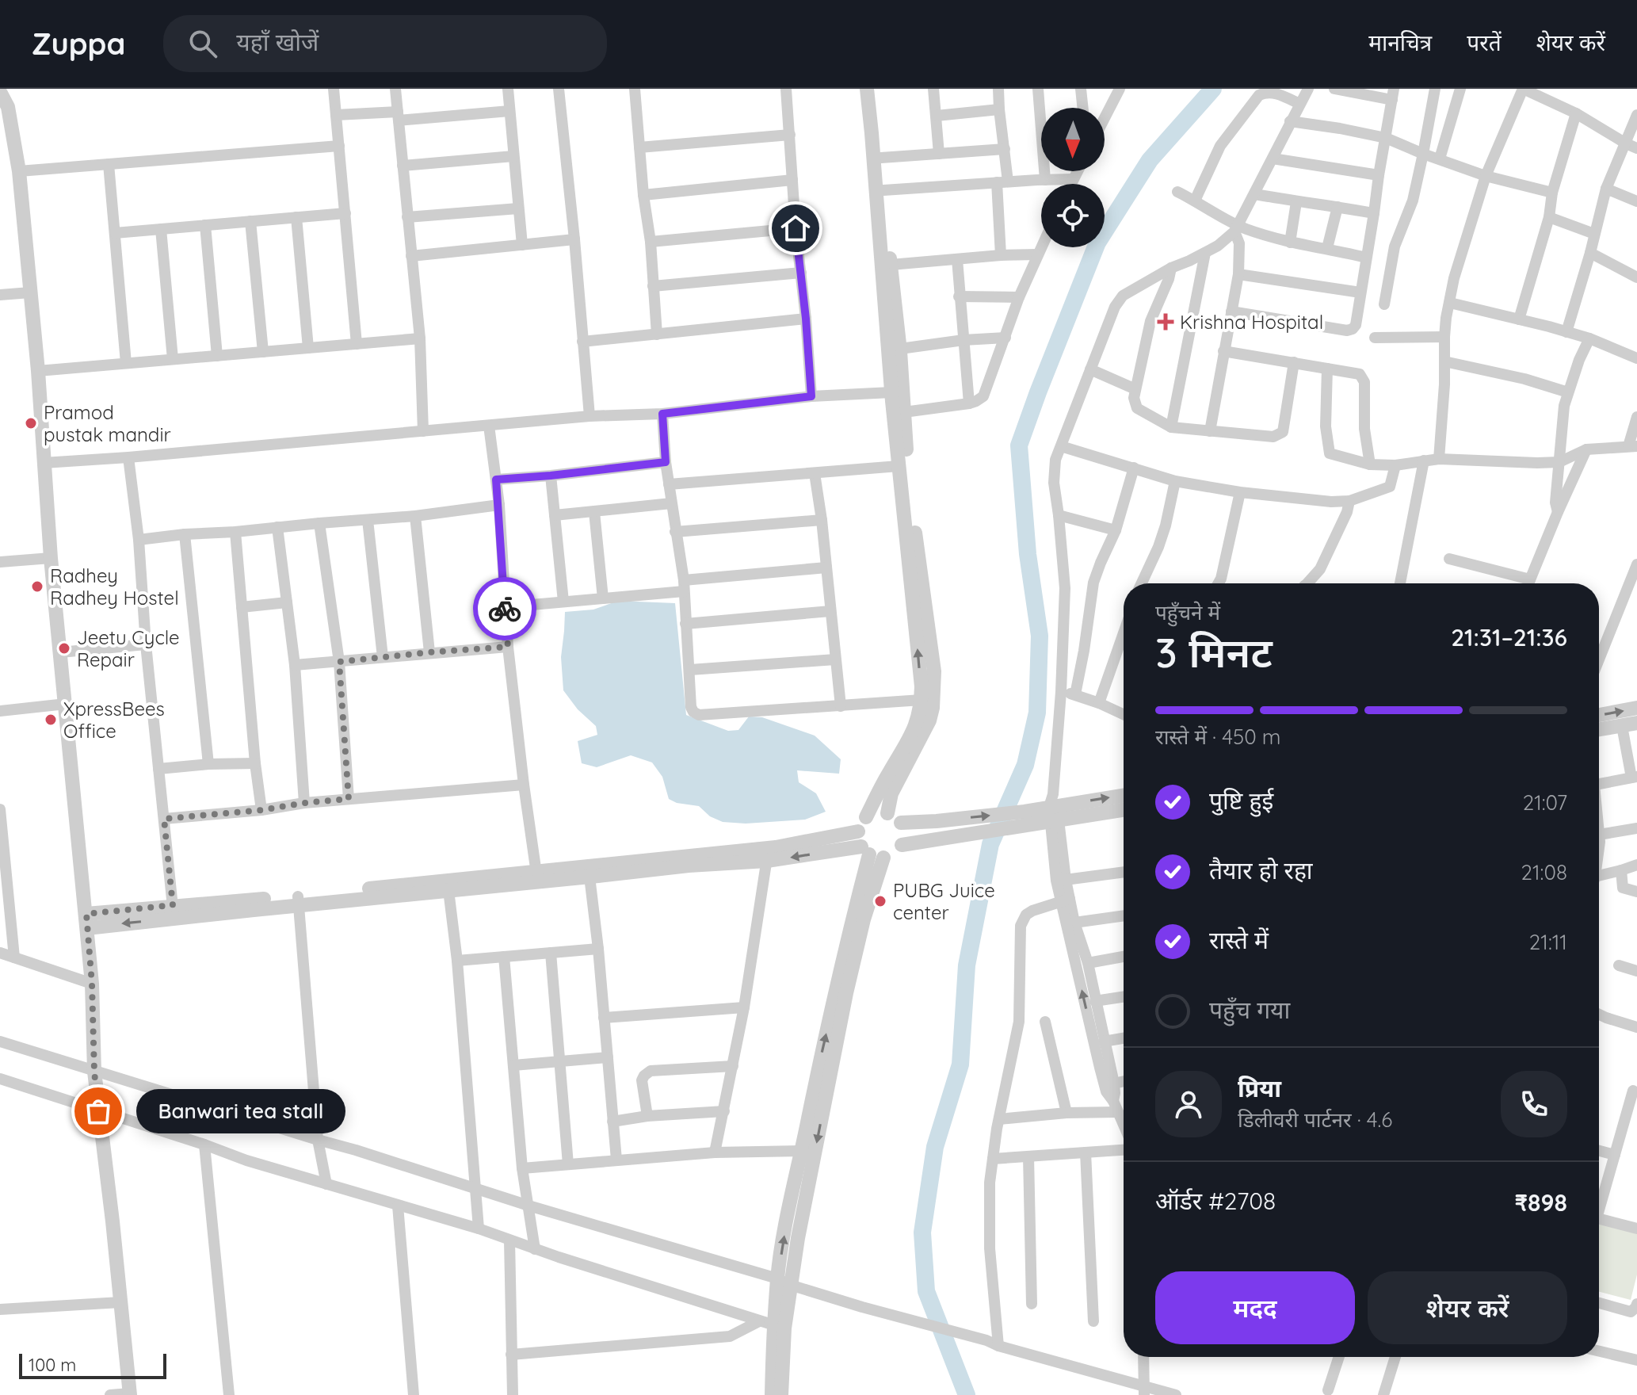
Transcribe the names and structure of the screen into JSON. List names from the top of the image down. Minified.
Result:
{"places":{"health":["Krishna Hospital"],"other":["Pramod pustak mandir","Radhey Radhey Hostel","Jeetu Cycle Repair","XpressBees Office","PUBG Juice center","Banwari tea stall"]},"scale_bar":"100 m","north":"bottom","page":{"header":"Zuppa","search":"यहाँ खोजें","nav":["मानचित्र","परतें","शेयर करें"],"heading":["3 मिनट","पहुँचने में","21:31–21:36"],"panel":["प्रिया","डिलीवरी पार्टनर · 4.6","ऑर्डर #2708","₹898"],"bar":"रास्ते में · 450 m","list":[["पुष्टि हुई","21:07"],["तैयार हो रहा","21:08"],["रास्ते में","21:11"],"पहुँच गया"],"bubble":"Banwari tea stall","buttons":["मदद","शेयर करें"],"scale":"100 m"}}
